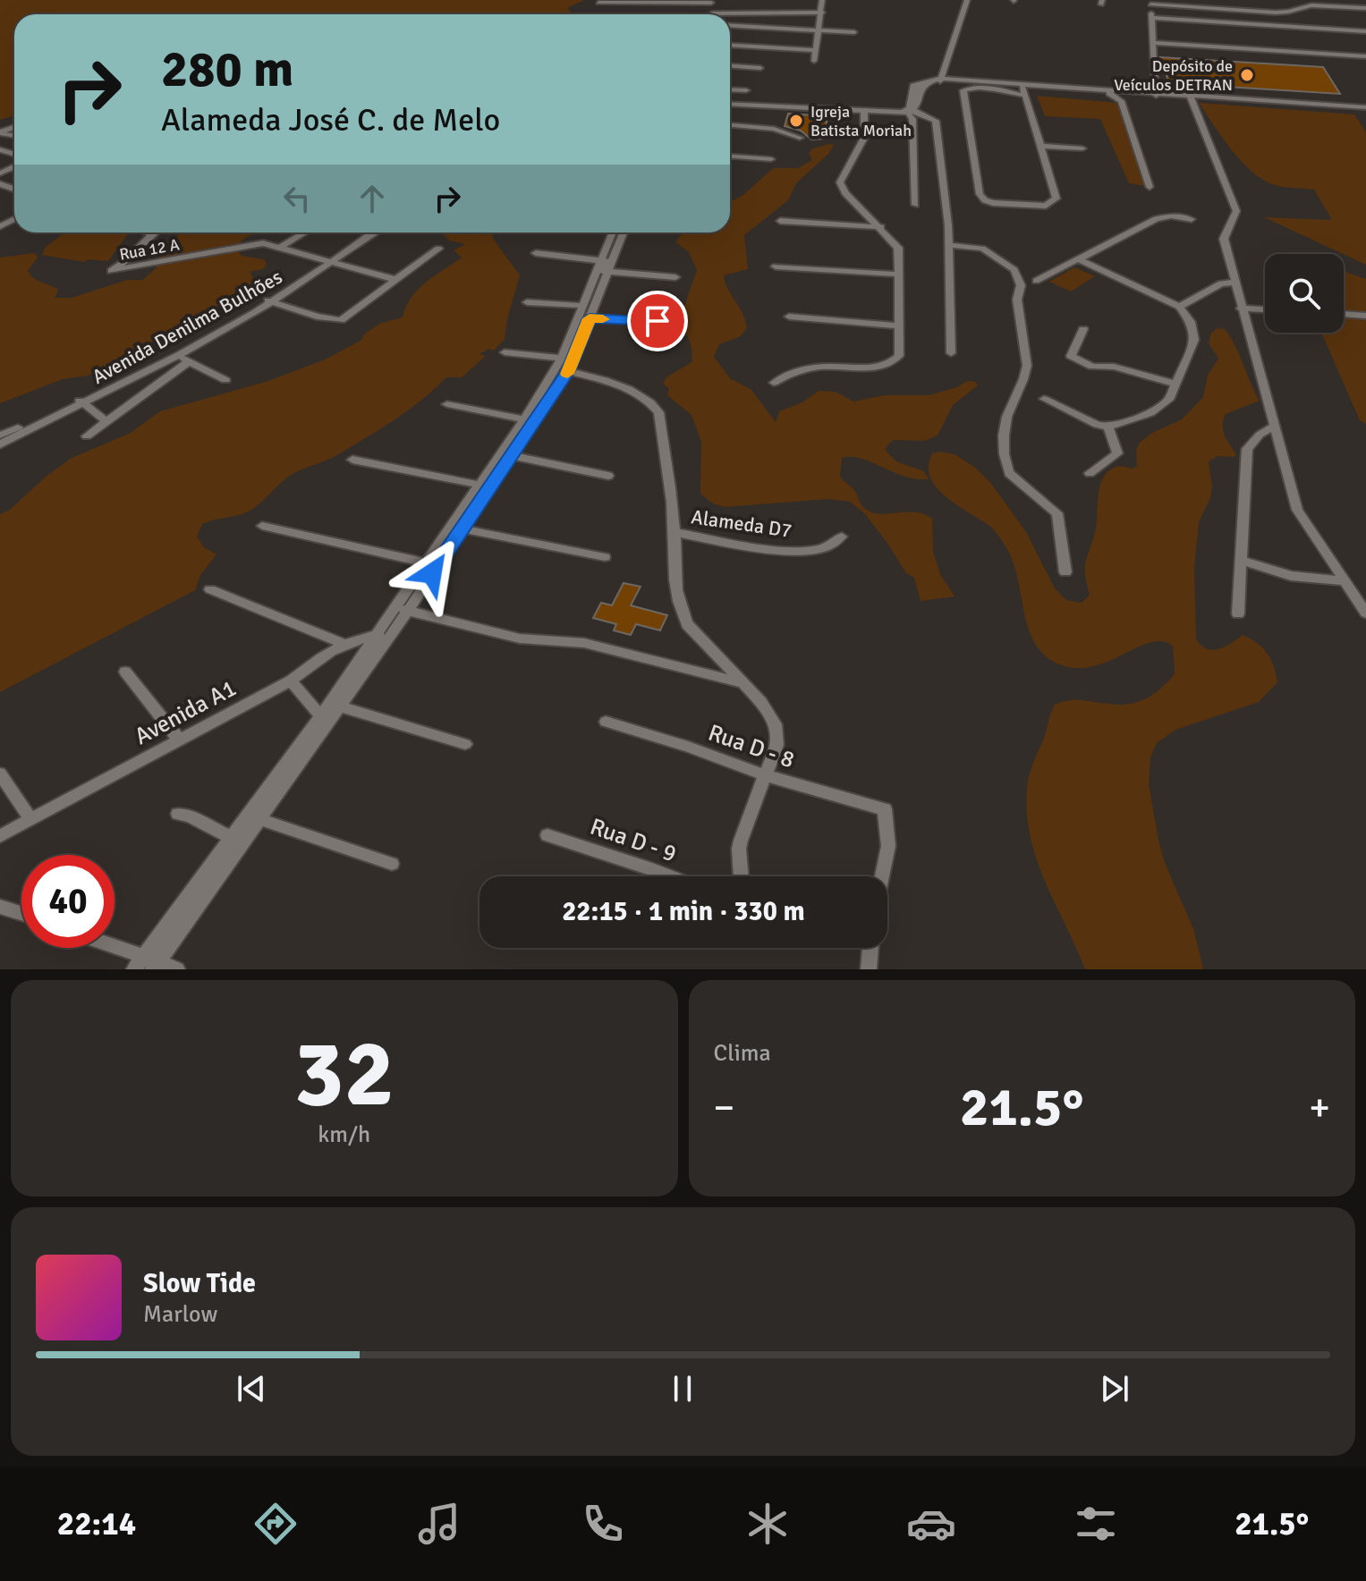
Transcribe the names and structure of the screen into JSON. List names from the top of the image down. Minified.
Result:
{"streets":{"street":["Rua 12 A","Avenida Denilma Bulhões","Alameda D7","Avenida A1","Rua D - 8","Rua D - 9"]},"places":["Depósito de Veículos DETRAN","Igreja Batista Moriah"],"page":{"turn":["280 m","Alameda José C. de Melo"],"limit":"40","trip":"22:15 · 1 min · 330 m","tile":[["32","km/h"],"Clima"],"heat":["−","21.5°","+"],"song":["Slow Tide","Marlow"],"tabs":["22:14","21.5°"]}}
